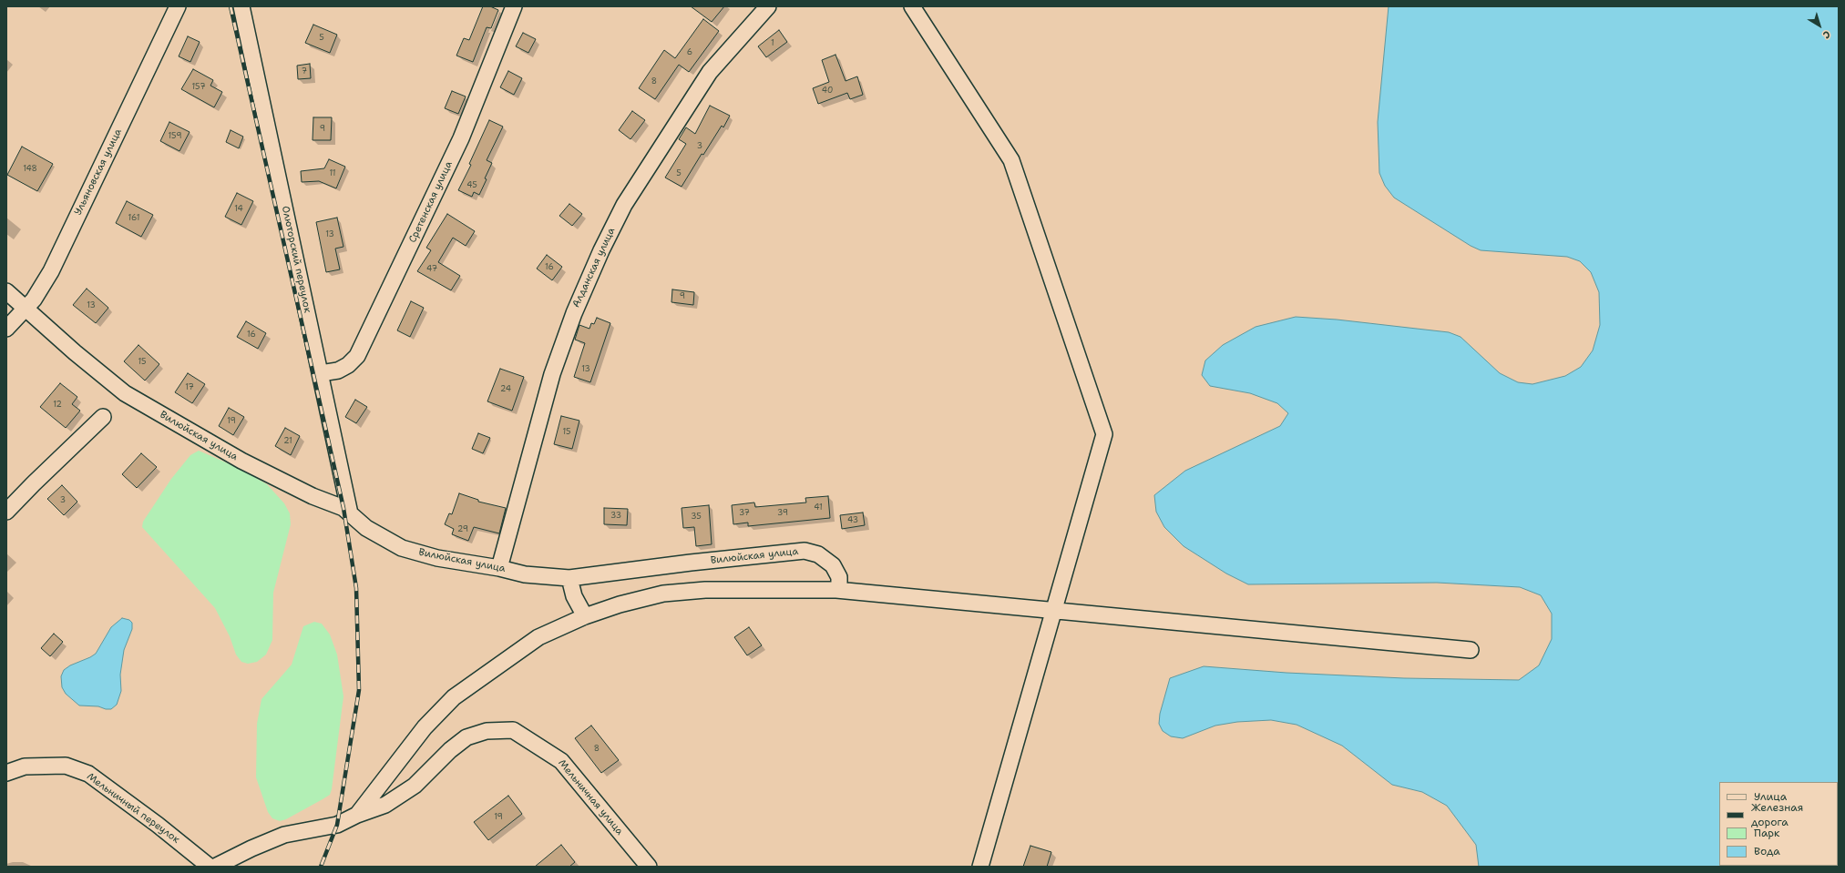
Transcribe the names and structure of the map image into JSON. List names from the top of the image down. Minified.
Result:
{"streets":{"street":["Ульяновская улица","Сретенская улица","Олюторский переулок","Алданская улица","Вилюйская улица","Мельничная улица","Мельничный переулок"]},"crossings":[["Ульяновская улица","Вилюйская улица"],["Сретенская улица","Олюторский переулок"],["Олюторский переулок","Вилюйская улица"],["Алданская улица","Вилюйская улица"]],"house_numbers":["5","1","6","7","8","157","40","9","159","3","148","11","5","45","14","161","13","16","47","9","13","16","15","13","17","24","12","19","15","21","3","41","37","39","33","35","43","29","8","19"],"legend":["Улица","Железная дорога","Парк","Вода"],"north":"bottom right"}
